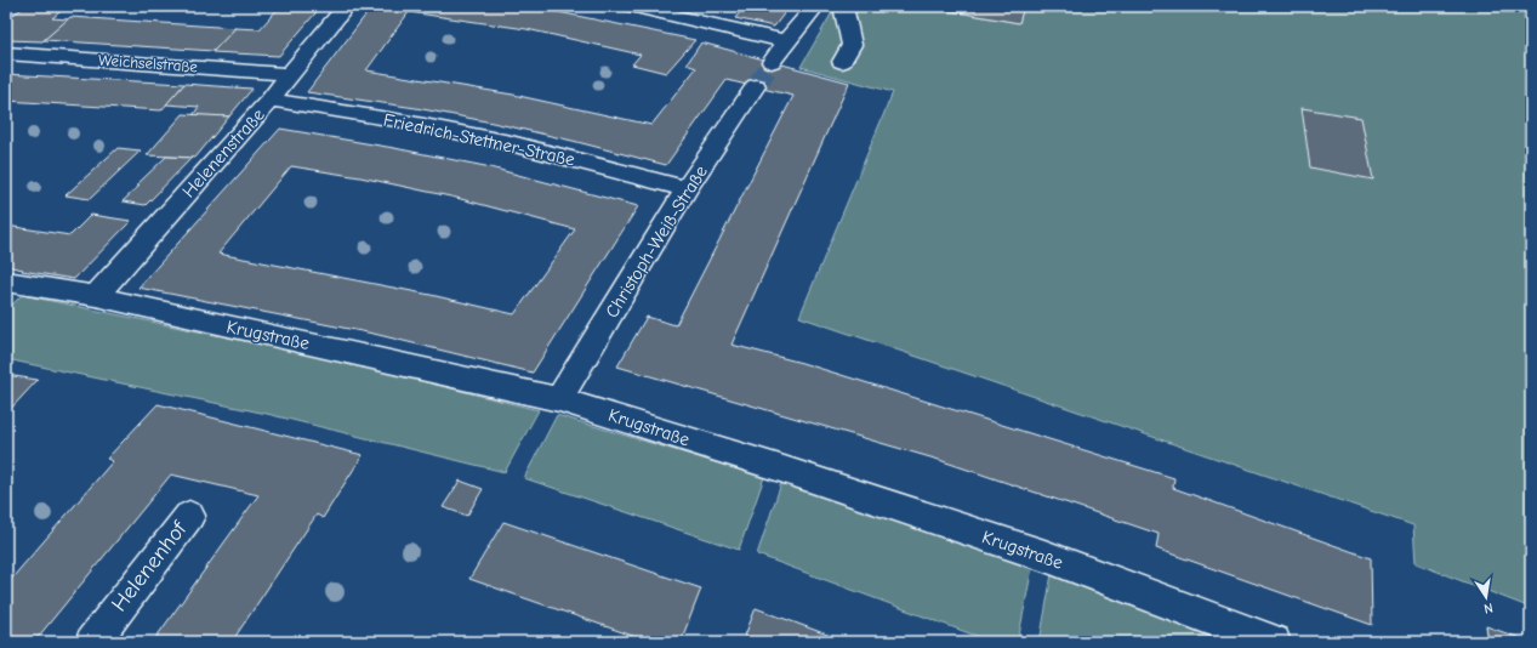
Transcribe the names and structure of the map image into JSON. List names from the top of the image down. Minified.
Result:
{"streets":{"street":["Weichselstraße","Friedrich-Stettner-Straße","Helenenstraße","Christoph-Weiß-Straße","Krugstraße","Helenenhof"]},"crossings":[["Weichselstraße","Helenenstraße"],["Friedrich-Stettner-Straße","Helenenstraße"],["Friedrich-Stettner-Straße","Christoph-Weiß-Straße"],["Helenenstraße","Krugstraße"],["Christoph-Weiß-Straße","Krugstraße"]],"north":"bottom"}
